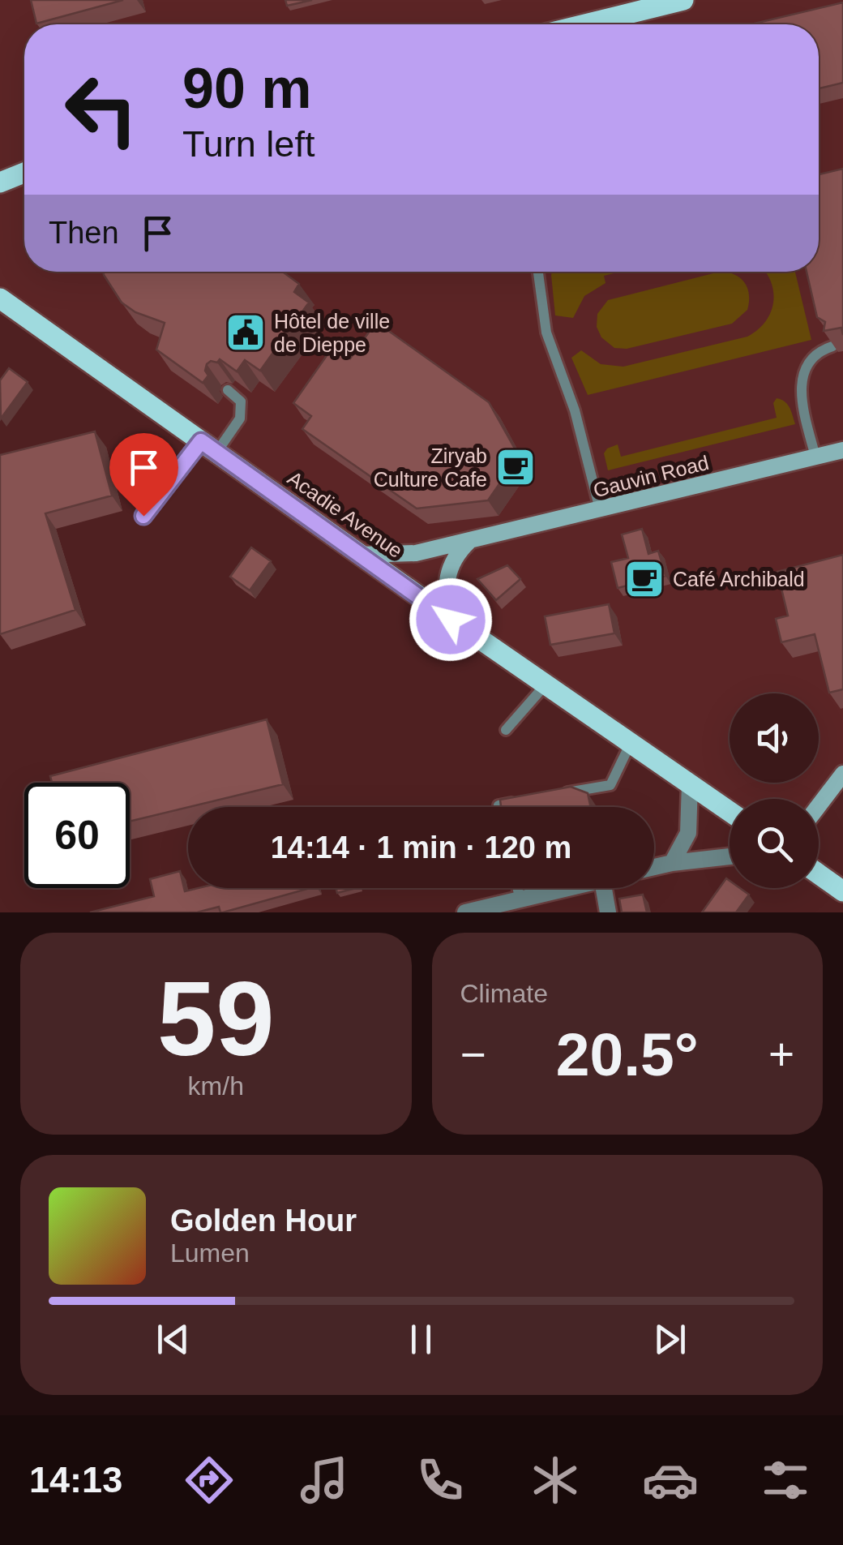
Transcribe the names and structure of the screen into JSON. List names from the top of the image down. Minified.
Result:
{"streets":{"main road":["Acadie Avenue"],"street":["Gauvin Road"]},"crossings":[["Gauvin Road","Acadie Avenue"]],"places":{"public building":["Hôtel de ville de Dieppe"],"cafe":["Ziryab Culture Cafe","Café Archibald"]},"page":{"turn":["90 m","Turn left"],"then":"Then","limit":"60","trip":"14:14 · 1 min · 120 m","tile":[["59","km/h"],"Climate"],"heat":["−","20.5°","+"],"song":["Golden Hour","Lumen"],"tabs":"14:13"}}
